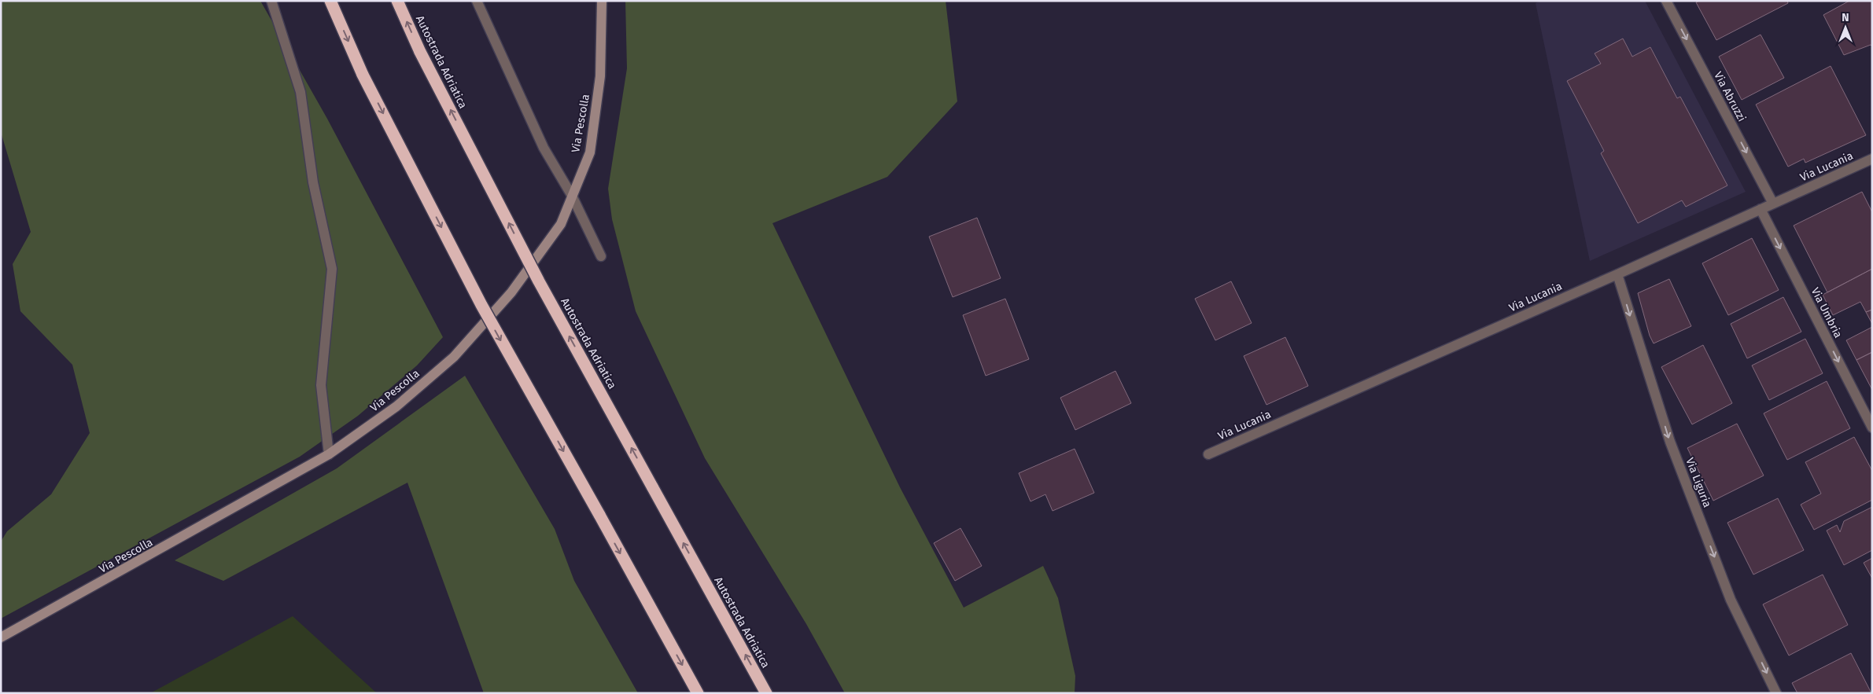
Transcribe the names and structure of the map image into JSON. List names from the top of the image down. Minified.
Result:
{"streets":{"highway":["Autostrada Adriatica"],"street":["Via Abruzzi","Via Pescolla","Via Lucania","Via Umbria","Via Liguria"]},"crossings":[["Via Abruzzi","Via Lucania"],["Via Lucania","Via Umbria"],["Via Lucania","Via Liguria"]],"one_way":["Via Abruzzi","Via Umbria","Via Liguria"],"north":"top"}
